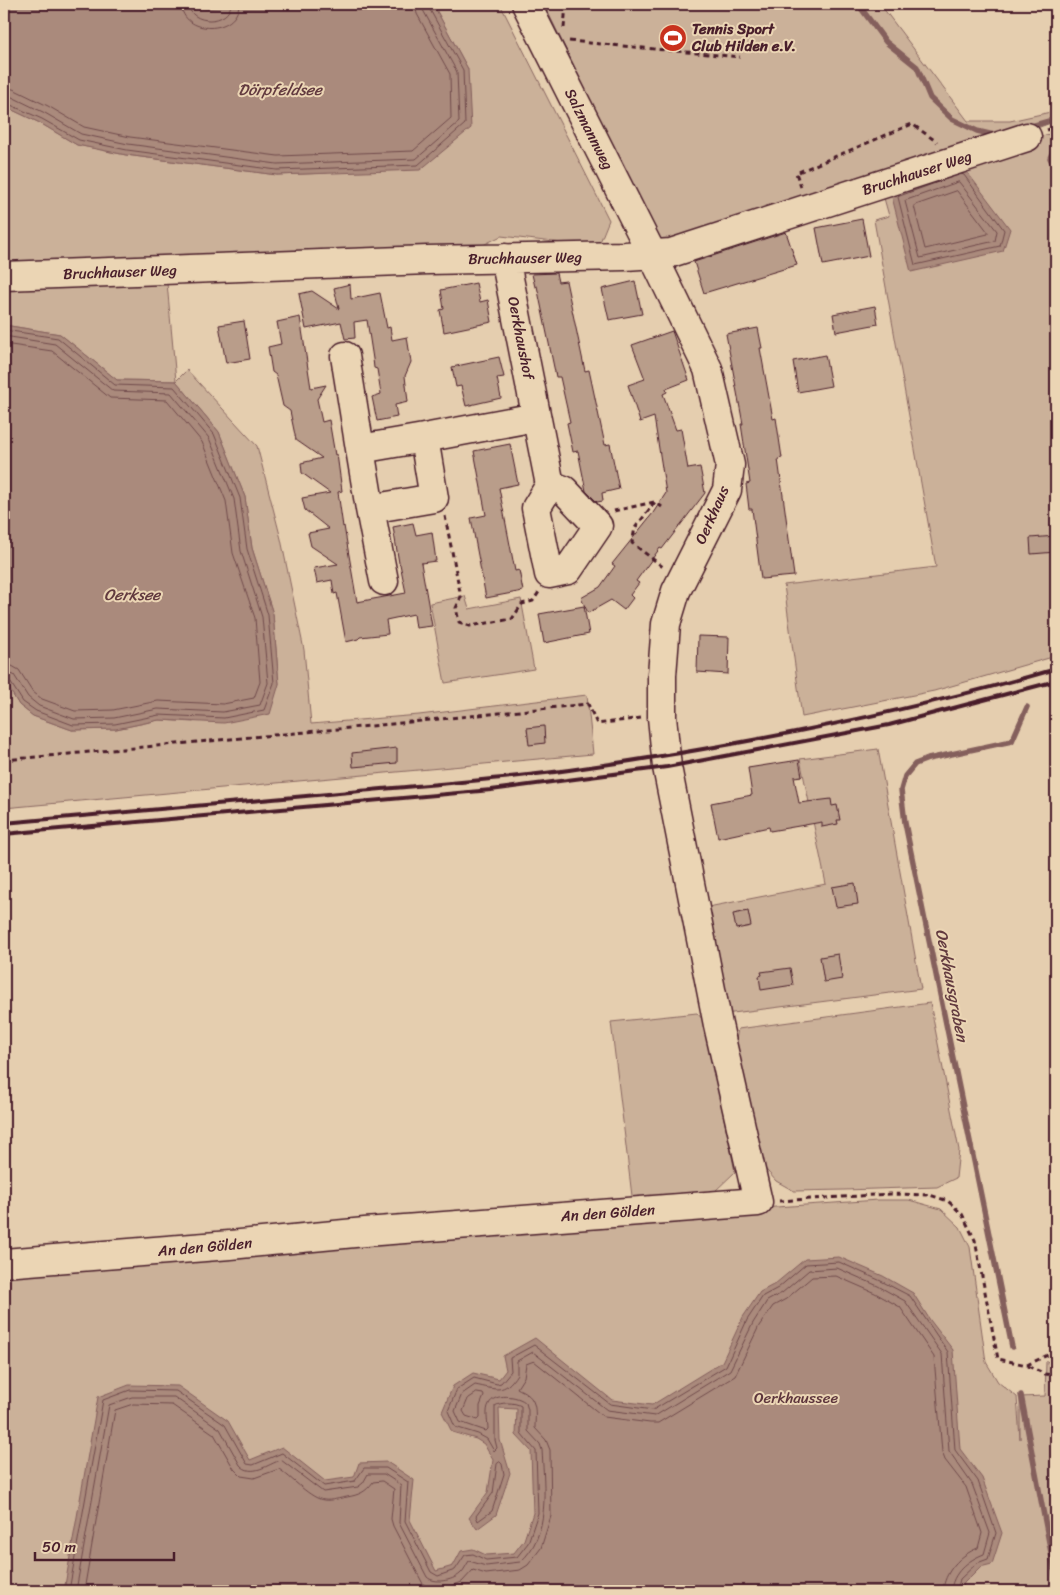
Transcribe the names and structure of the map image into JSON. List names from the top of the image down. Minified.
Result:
{"streets":{"street":["Salzmannweg","Bruchhauser Weg","Oerkhaushof","Oerkhaus","An den Gölden"]},"crossings":[["Salzmannweg","Bruchhauser Weg"],["Salzmannweg","Oerkhaus"],["Bruchhauser Weg","Oerkhaushof"],["Bruchhauser Weg","Oerkhaus"],["Oerkhaus","An den Gölden"]],"water":["Dörpfeldsee","Oerksee","Oerkhausgraben"],"parks":["Oerkhaussee"],"places":{"sports":["Tennis Sport Club Hilden e.V."]},"scale_bar":"50 m"}
